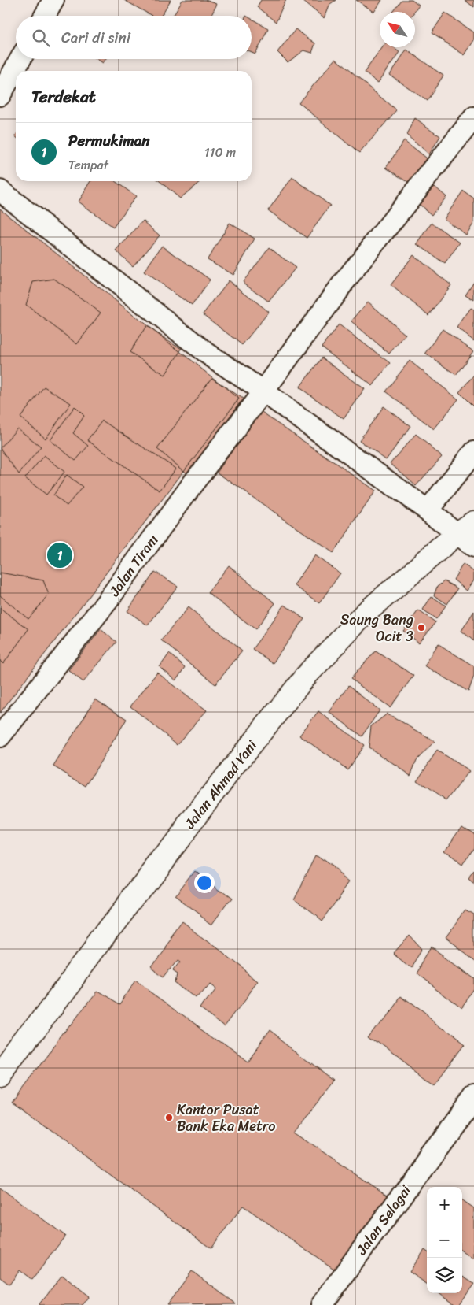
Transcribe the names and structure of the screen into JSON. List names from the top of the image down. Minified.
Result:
{"streets":{"main road":["Jalan Ahmad Yani"],"street":["Jalan Tiram","Jalan Selagai"]},"places":["Saung Bang Ocit 3","Kantor Pusat Bank Eka Metro"],"north":"top left","page":{"search":"Cari di sini","heading":"Terdekat","list":[{"mark":"1","name":"Permukiman","note":"Tempat","value":"110 m"}],"pins":"1","map_buttons":["+","−"]}}
